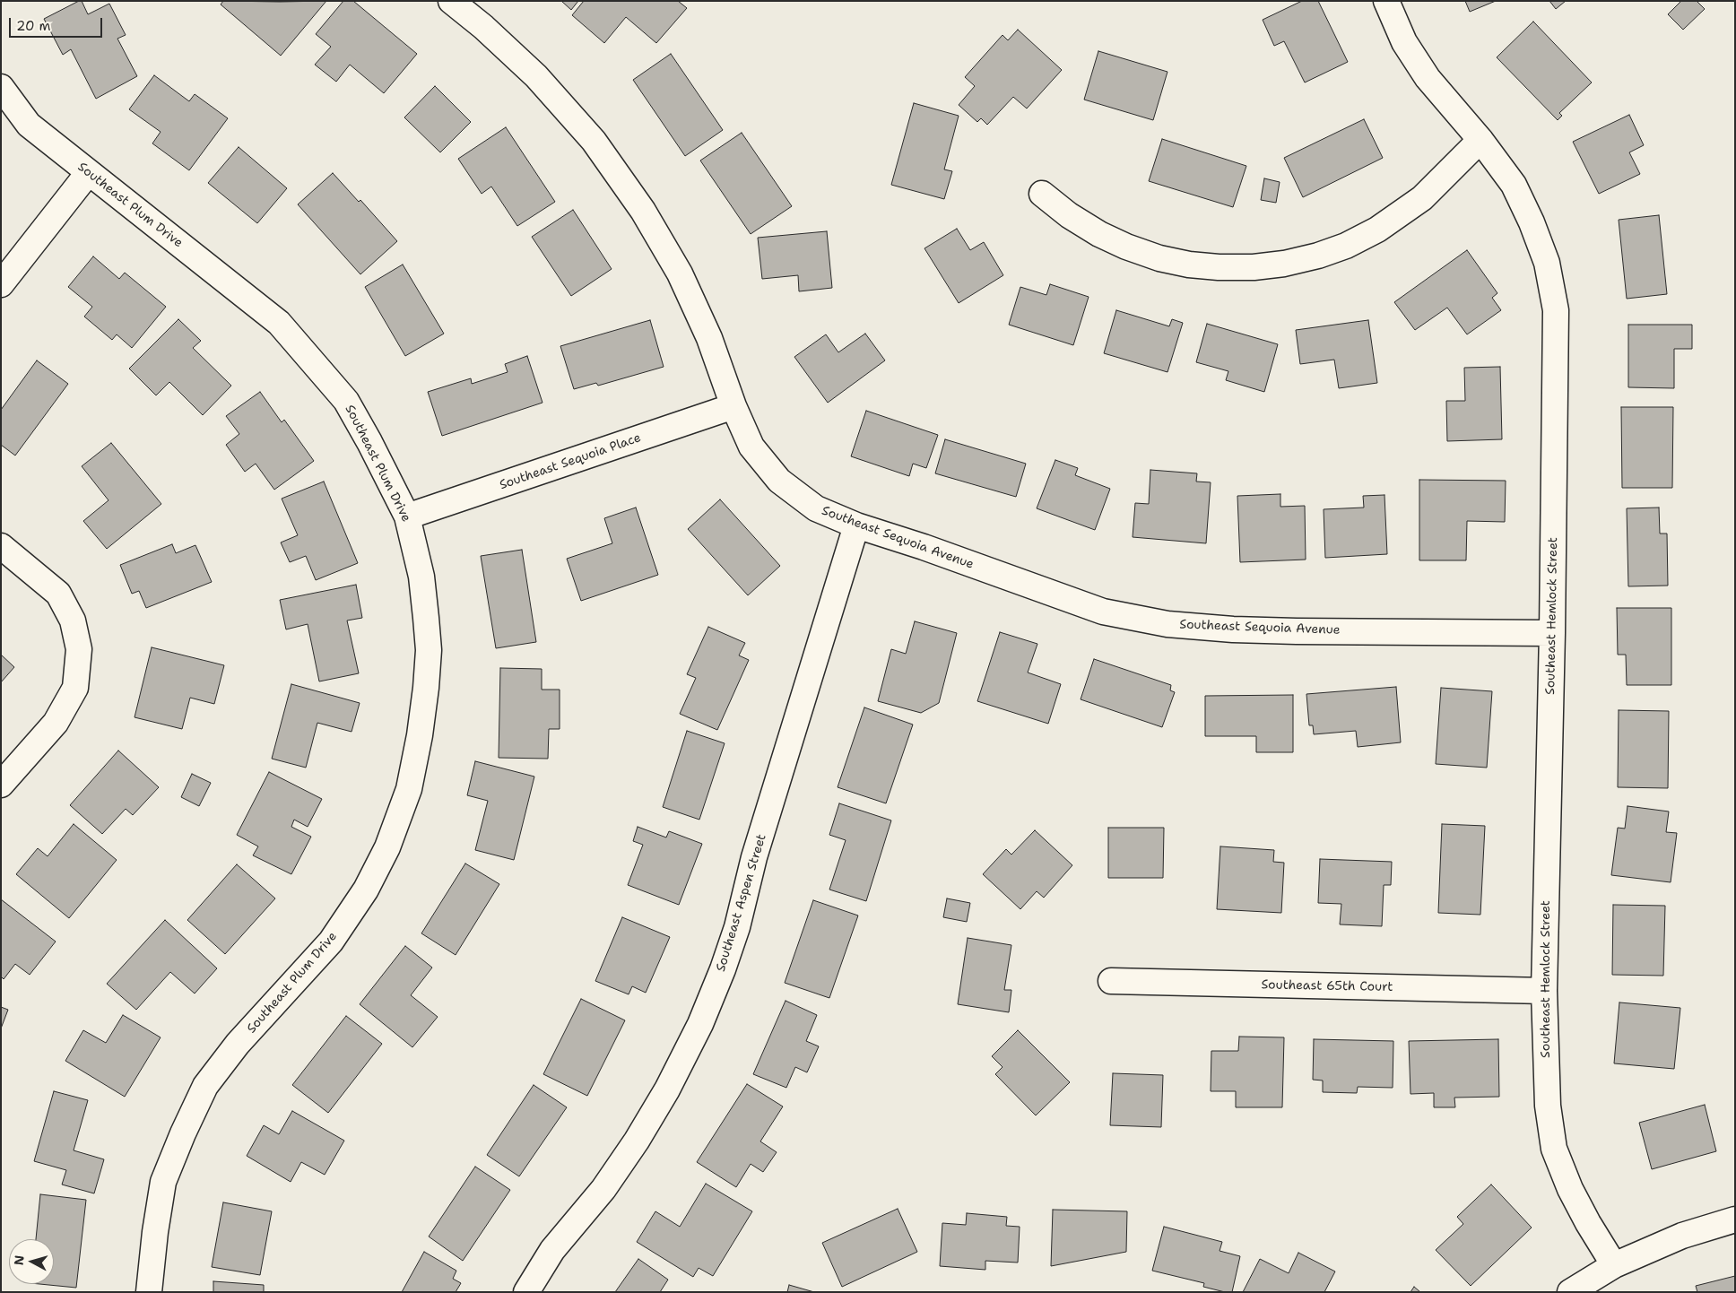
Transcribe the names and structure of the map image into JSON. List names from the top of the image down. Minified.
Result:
{"streets":{"street":["Southeast Plum Drive","Southeast Sequoia Place","Southeast Sequoia Avenue","Southeast Hemlock Street","Southeast Aspen Street","Southeast 65th Court"]},"crossings":[["Southeast Plum Drive","Southeast Sequoia Place"],["Southeast Sequoia Place","Southeast Sequoia Avenue"],["Southeast Sequoia Avenue","Southeast Hemlock Street"],["Southeast Sequoia Avenue","Southeast Aspen Street"],["Southeast Hemlock Street","Southeast 65th Court"]],"scale_bar":"20 m","north":"left"}
